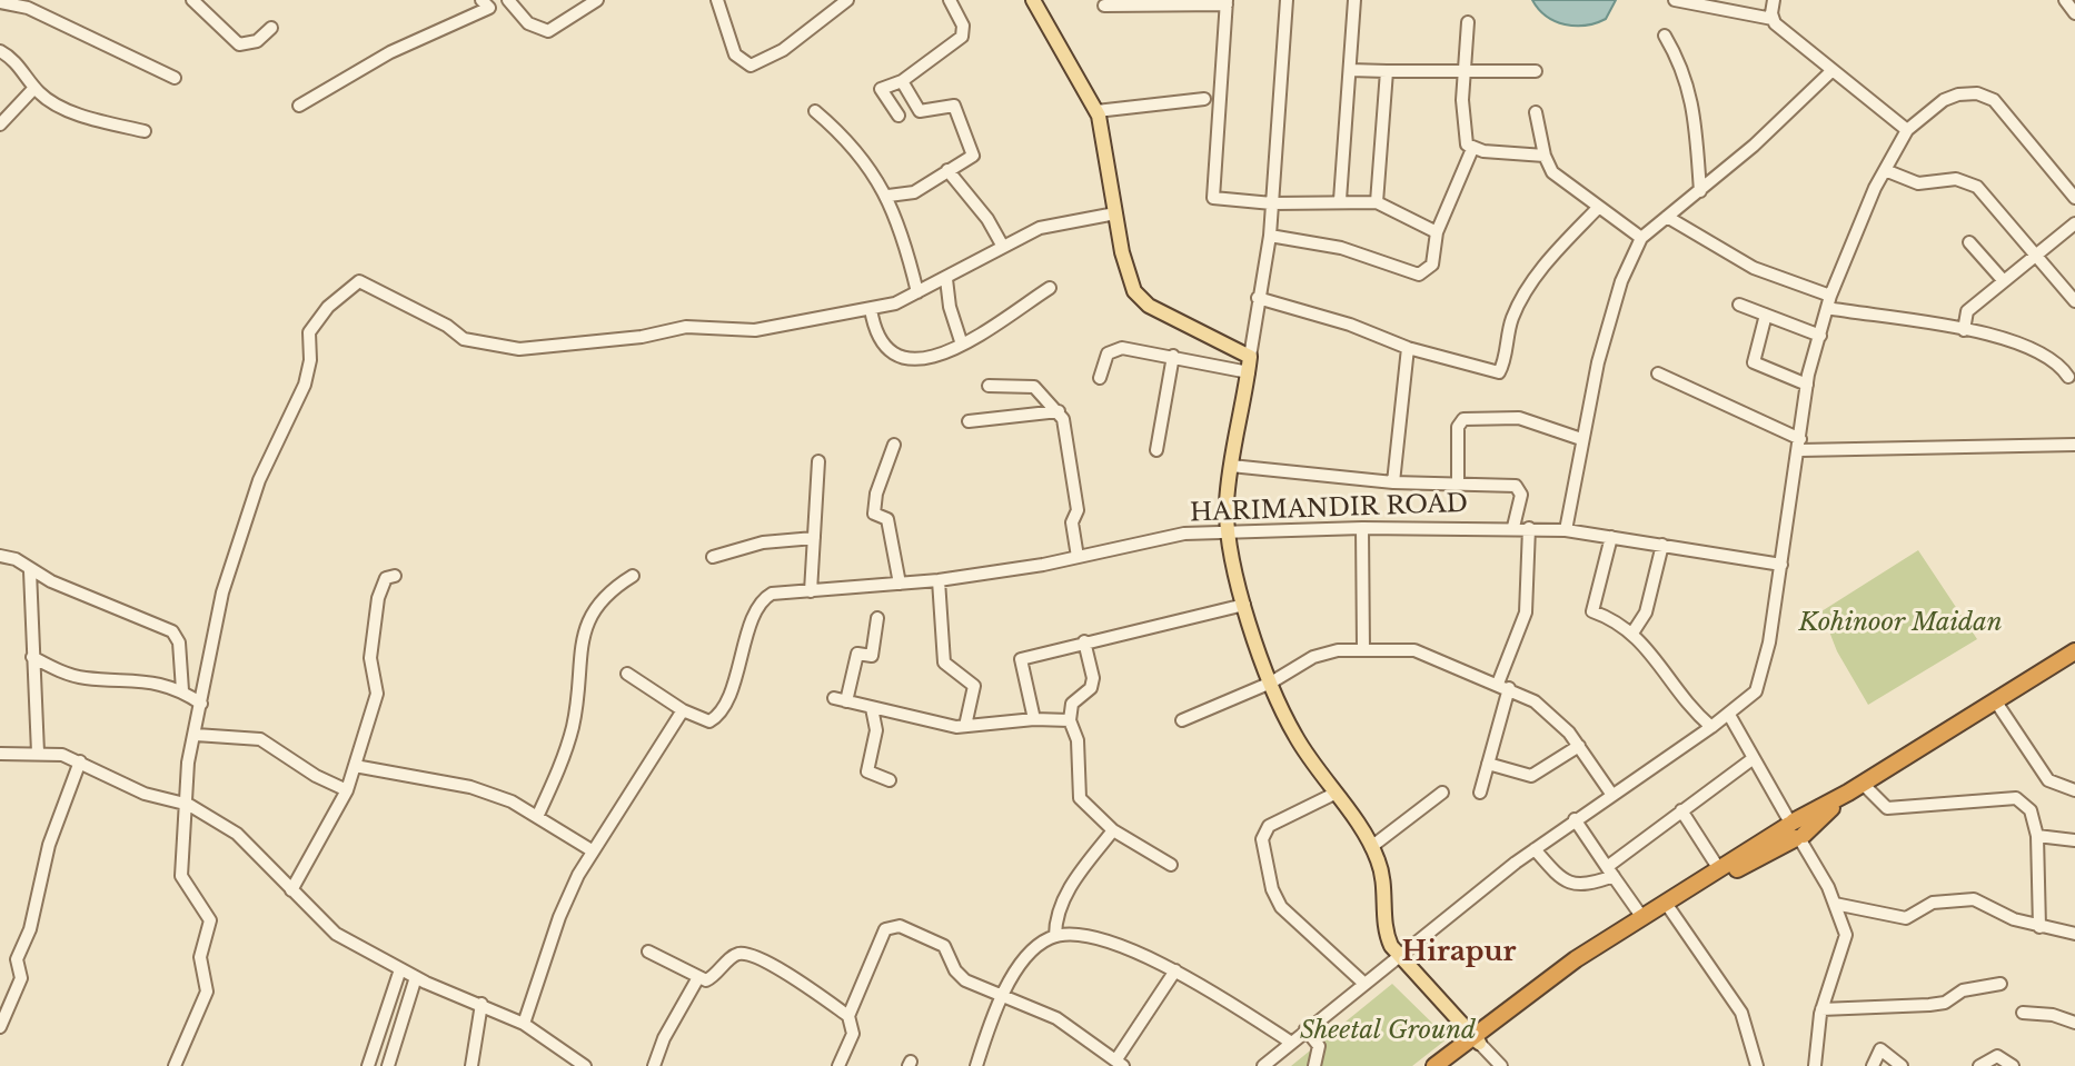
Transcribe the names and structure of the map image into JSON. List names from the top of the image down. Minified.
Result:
{"streets":{"street":["HARIMANDIR ROAD"]},"districts":["Hirapur"],"parks":["Kohinoor Maidan","Sheetal Ground"]}
